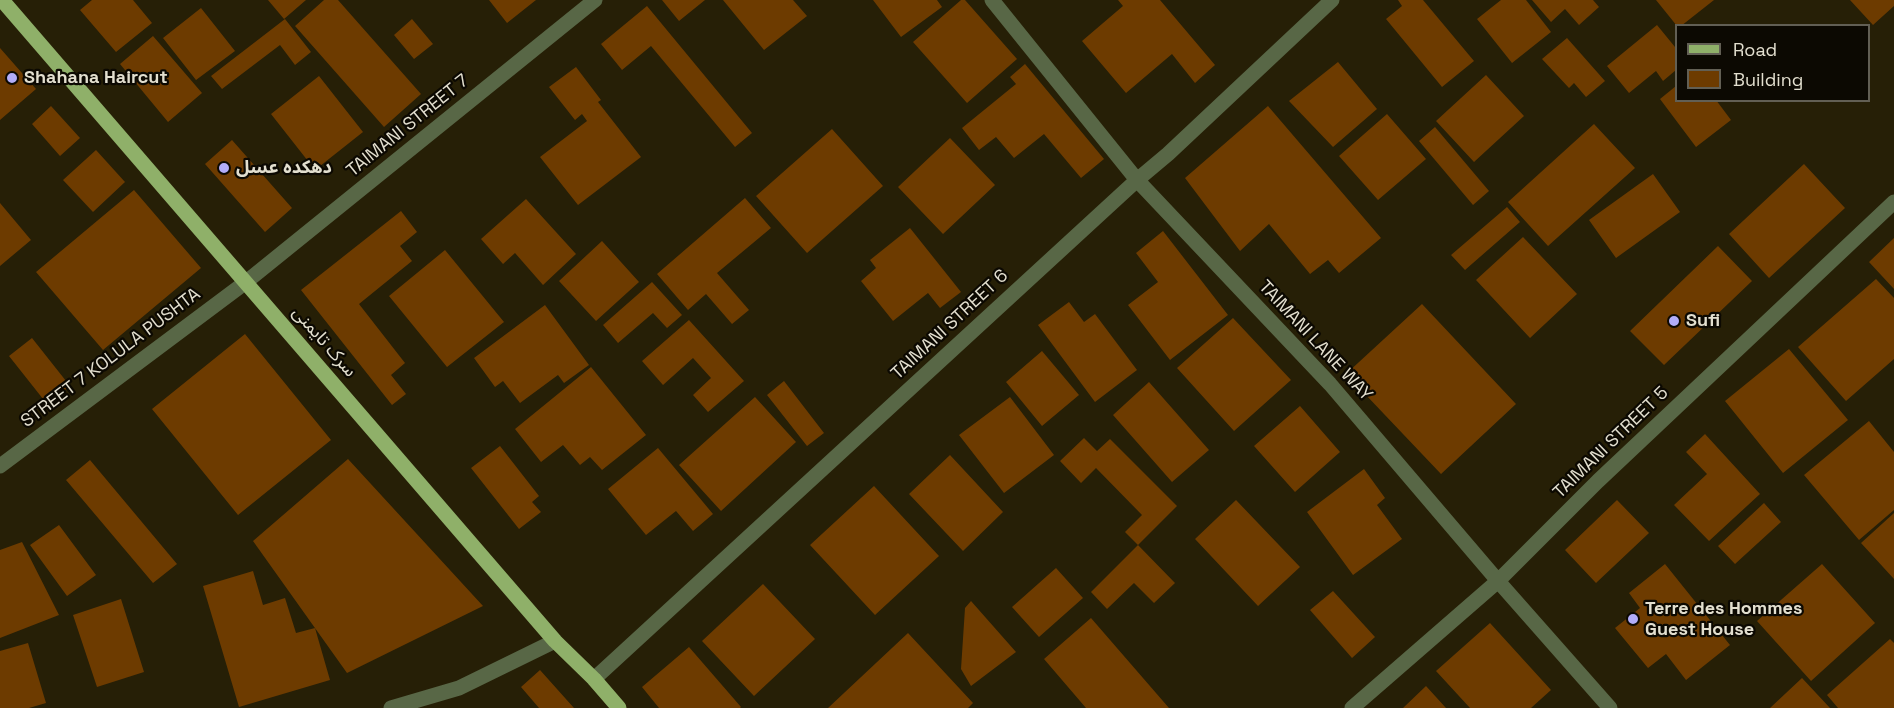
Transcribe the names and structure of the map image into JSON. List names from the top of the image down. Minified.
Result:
{"streets":{"main road":["سرک تایمنی"],"street":["TAIMANI STREET 7","TAIMANI STREET 6","TAIMANI LANE WAY","STREET 7 KOLULA PUSHTA","TAIMANI STREET 5"]},"crossings":[["TAIMANI STREET 7","سرک تایمنی"],["TAIMANI STREET 7","STREET 7 KOLULA PUSHTA"],["TAIMANI STREET 6","TAIMANI LANE WAY"],["TAIMANI STREET 6","سرک تایمنی"],["TAIMANI LANE WAY","TAIMANI STREET 5"],["سرک تایمنی","STREET 7 KOLULA PUSHTA"]],"places":["Shahana Haircut","دهکده عسل","Sufi","Terre des Hommes Guest House"],"legend":["Road","Building"]}
